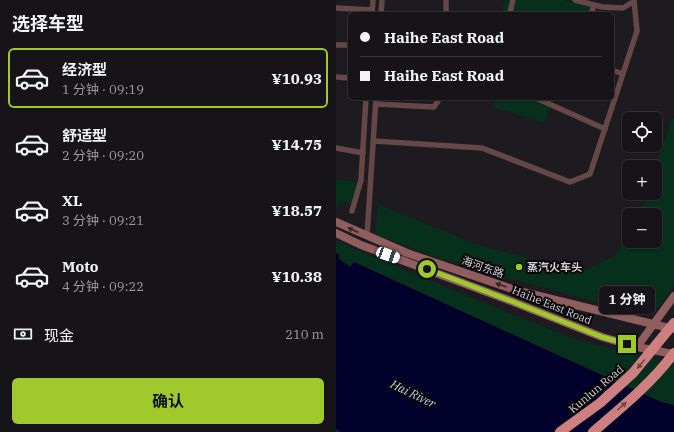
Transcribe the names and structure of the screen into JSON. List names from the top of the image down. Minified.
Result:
{"streets":{"highway":["Kunlun Road"],"main road":["海河东路","Haihe East Road"]},"one_way":["海河东路"],"water":["Hai River"],"places":["蒸汽火车头"],"page":{"heading":"选择车型","banner":["Haihe East Road","Haihe East Road"],"list":[{"name":"经济型","note":"1 分钟 · 09:19","value":"¥10.93"},{"name":"舒适型","note":"2 分钟 · 09:20","value":"¥14.75"},{"name":"XL","note":"3 分钟 · 09:21","value":"¥18.57"},{"name":"Moto","note":"4 分钟 · 09:22","value":"¥10.38"}],"map_buttons":["+","−"],"bubble":"1 分钟","pay":["现金","210 m"],"buttons":"确认"}}
